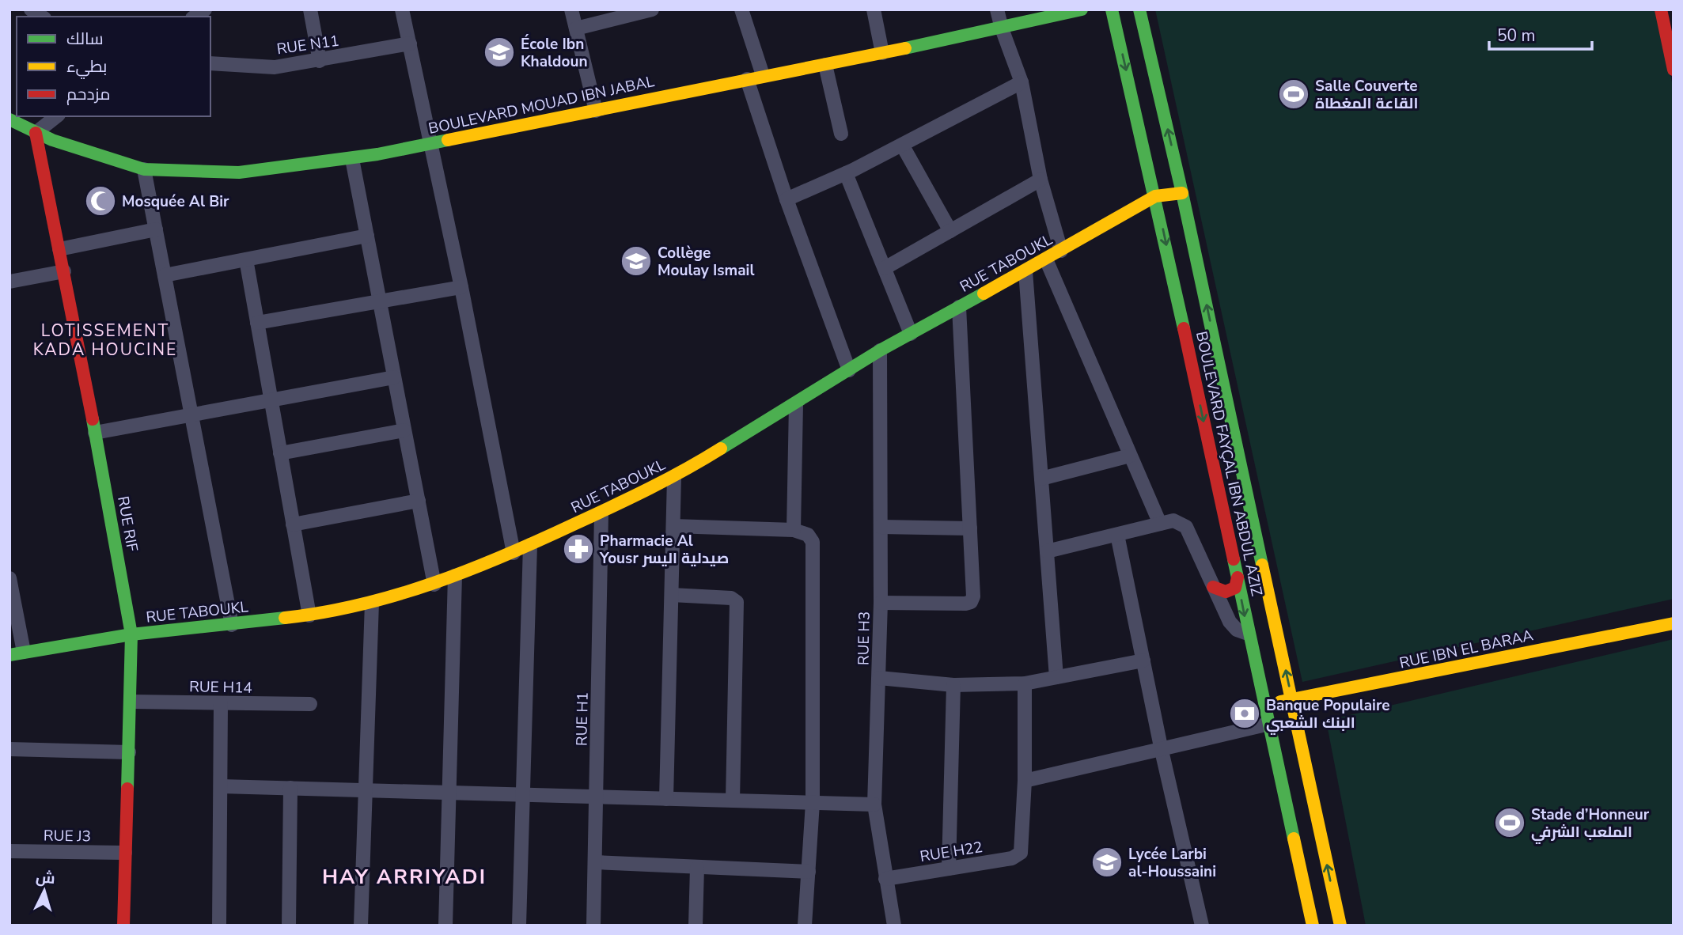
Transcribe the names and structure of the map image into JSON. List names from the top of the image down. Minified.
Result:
{"streets":{"main road":["BOULEVARD MOUAD IBN JABAL","RUE TABOUKL","BOULEVARD FAYÇAL IBN ABDUL AZIZ","RUE RIF","RUE IBN EL BARAA"],"street":["RUE N11","RUE H3","RUE H14","RUE H1","RUE J3","RUE H22"]},"crossings":[["BOULEVARD MOUAD IBN JABAL","RUE RIF"],["RUE TABOUKL","BOULEVARD FAYÇAL IBN ABDUL AZIZ"],["RUE TABOUKL","RUE RIF"],["RUE TABOUKL","RUE H3"],["RUE TABOUKL","RUE H1"],["BOULEVARD FAYÇAL IBN ABDUL AZIZ","RUE IBN EL BARAA"],["RUE RIF","RUE H14"],["RUE RIF","RUE J3"],["RUE H3","RUE H22"]],"districts":["LOTISSEMENT KADA HOUCINE","HAY ARRIYADI"],"places":{"school or university":["École Ibn Khaldoun","Collège Moulay Ismail","Lycée Larbi al-Houssaini"],"sports":["Salle Couverte القاعة المغطاة","Stade d’Honneur الملعب الشرفي"],"mosque":["Mosquée Al Bir"],"pharmacy":["Pharmacie Al Yousr صيدلية اليسر"],"bank":["Banque Populaire البنك الشعبي"]},"legend":["سالك","بطيء","مزدحم"],"scale_bar":"50 m","north":"top"}
